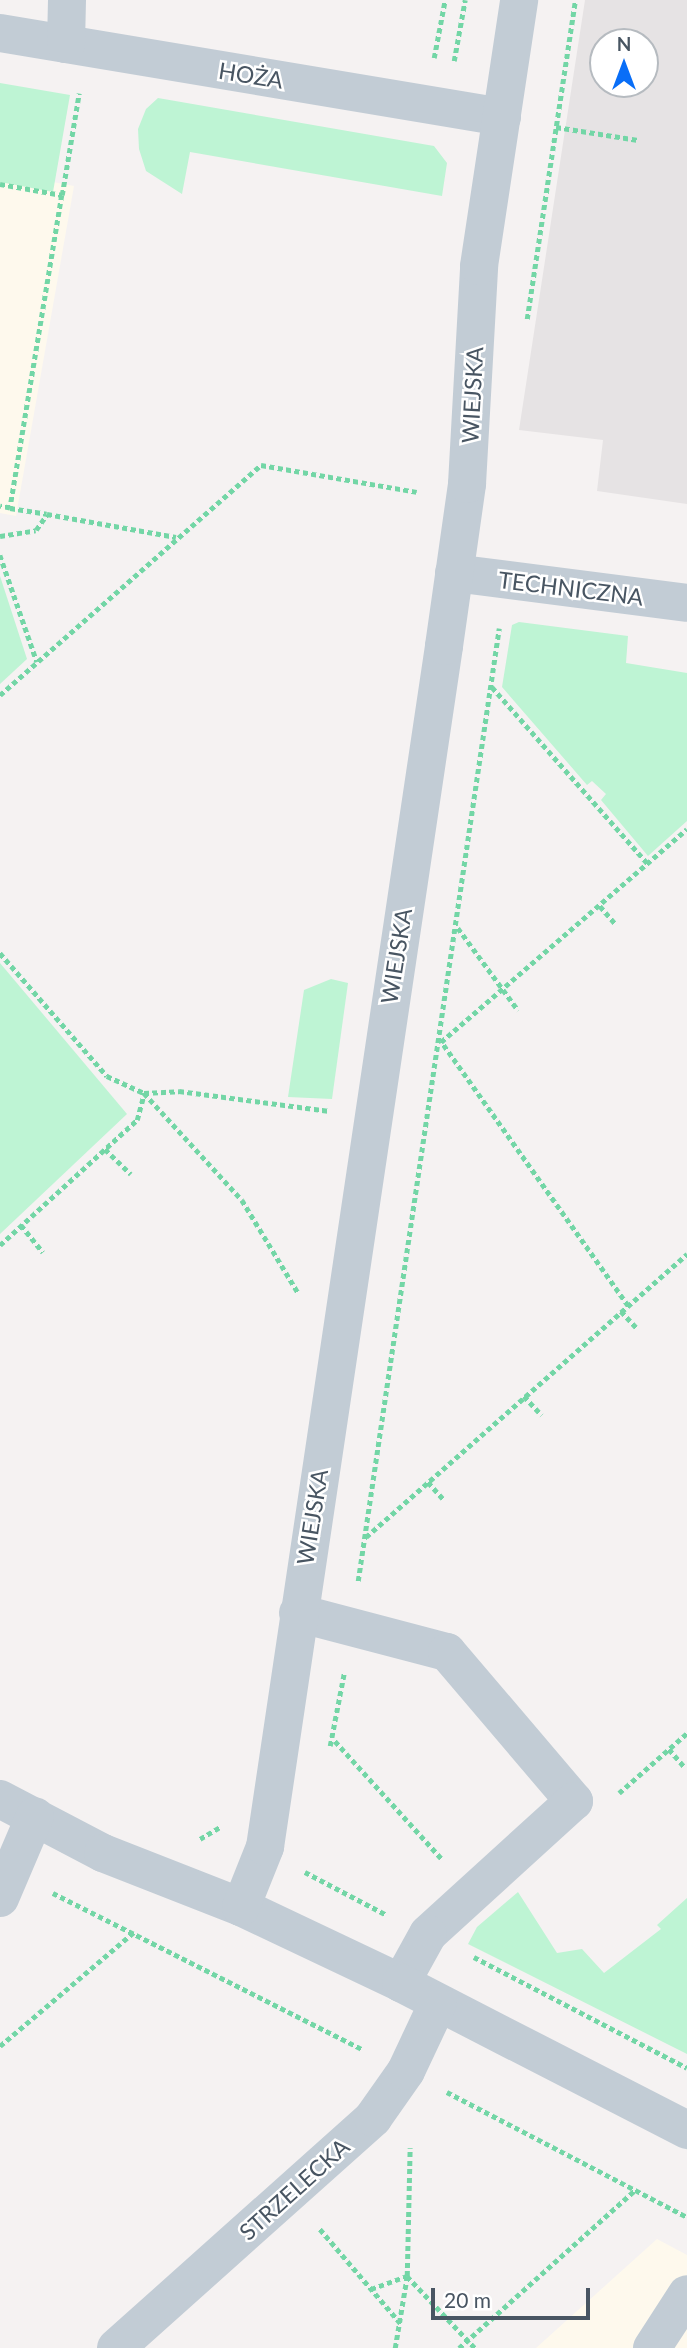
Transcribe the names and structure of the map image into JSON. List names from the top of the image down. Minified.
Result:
{"streets":{"street":["HOŻA","WIEJSKA","TECHNICZNA","STRZELECKA"]},"crossings":[["HOŻA","WIEJSKA"],["WIEJSKA","TECHNICZNA"]],"scale_bar":"20 m","north":"top"}
